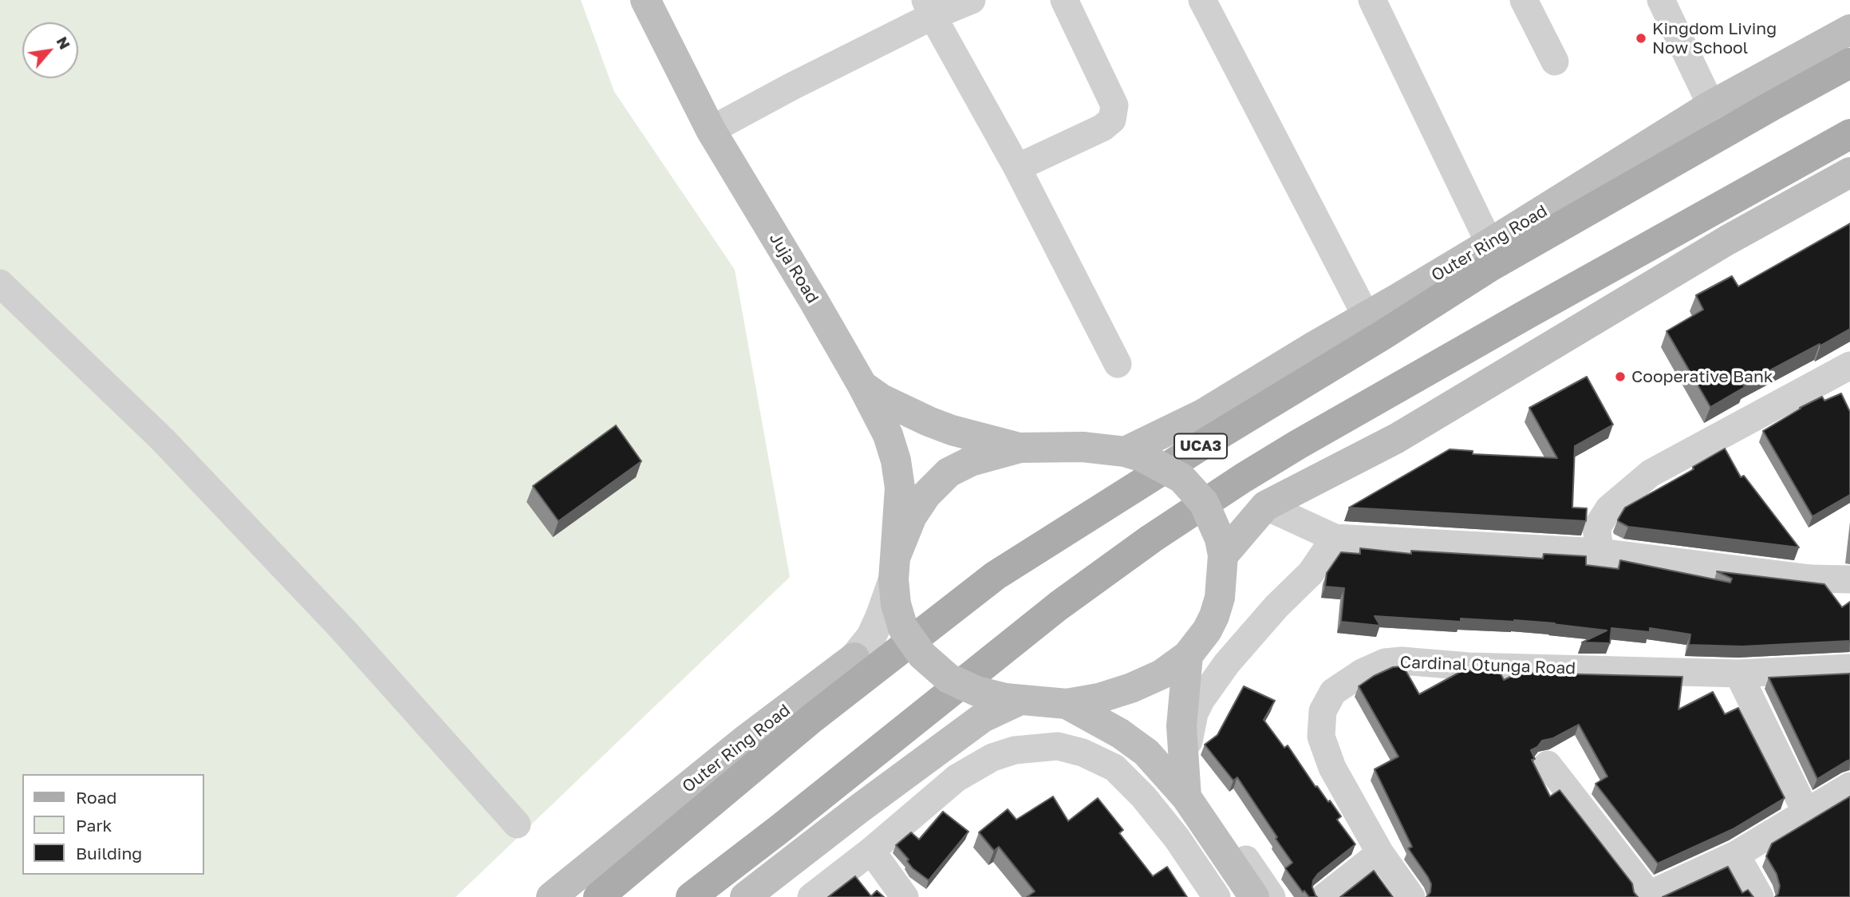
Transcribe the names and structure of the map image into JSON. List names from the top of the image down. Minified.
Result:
{"streets":{"main road":["Outer Ring Road","Juja Road","UCA3"],"street":["Cardinal Otunga Road"]},"crossings":[["Outer Ring Road","Juja Road"]],"places":["Kingdom Living Now School","Cooperative Bank"],"legend":["Road","Park","Building"],"north":"top right"}
